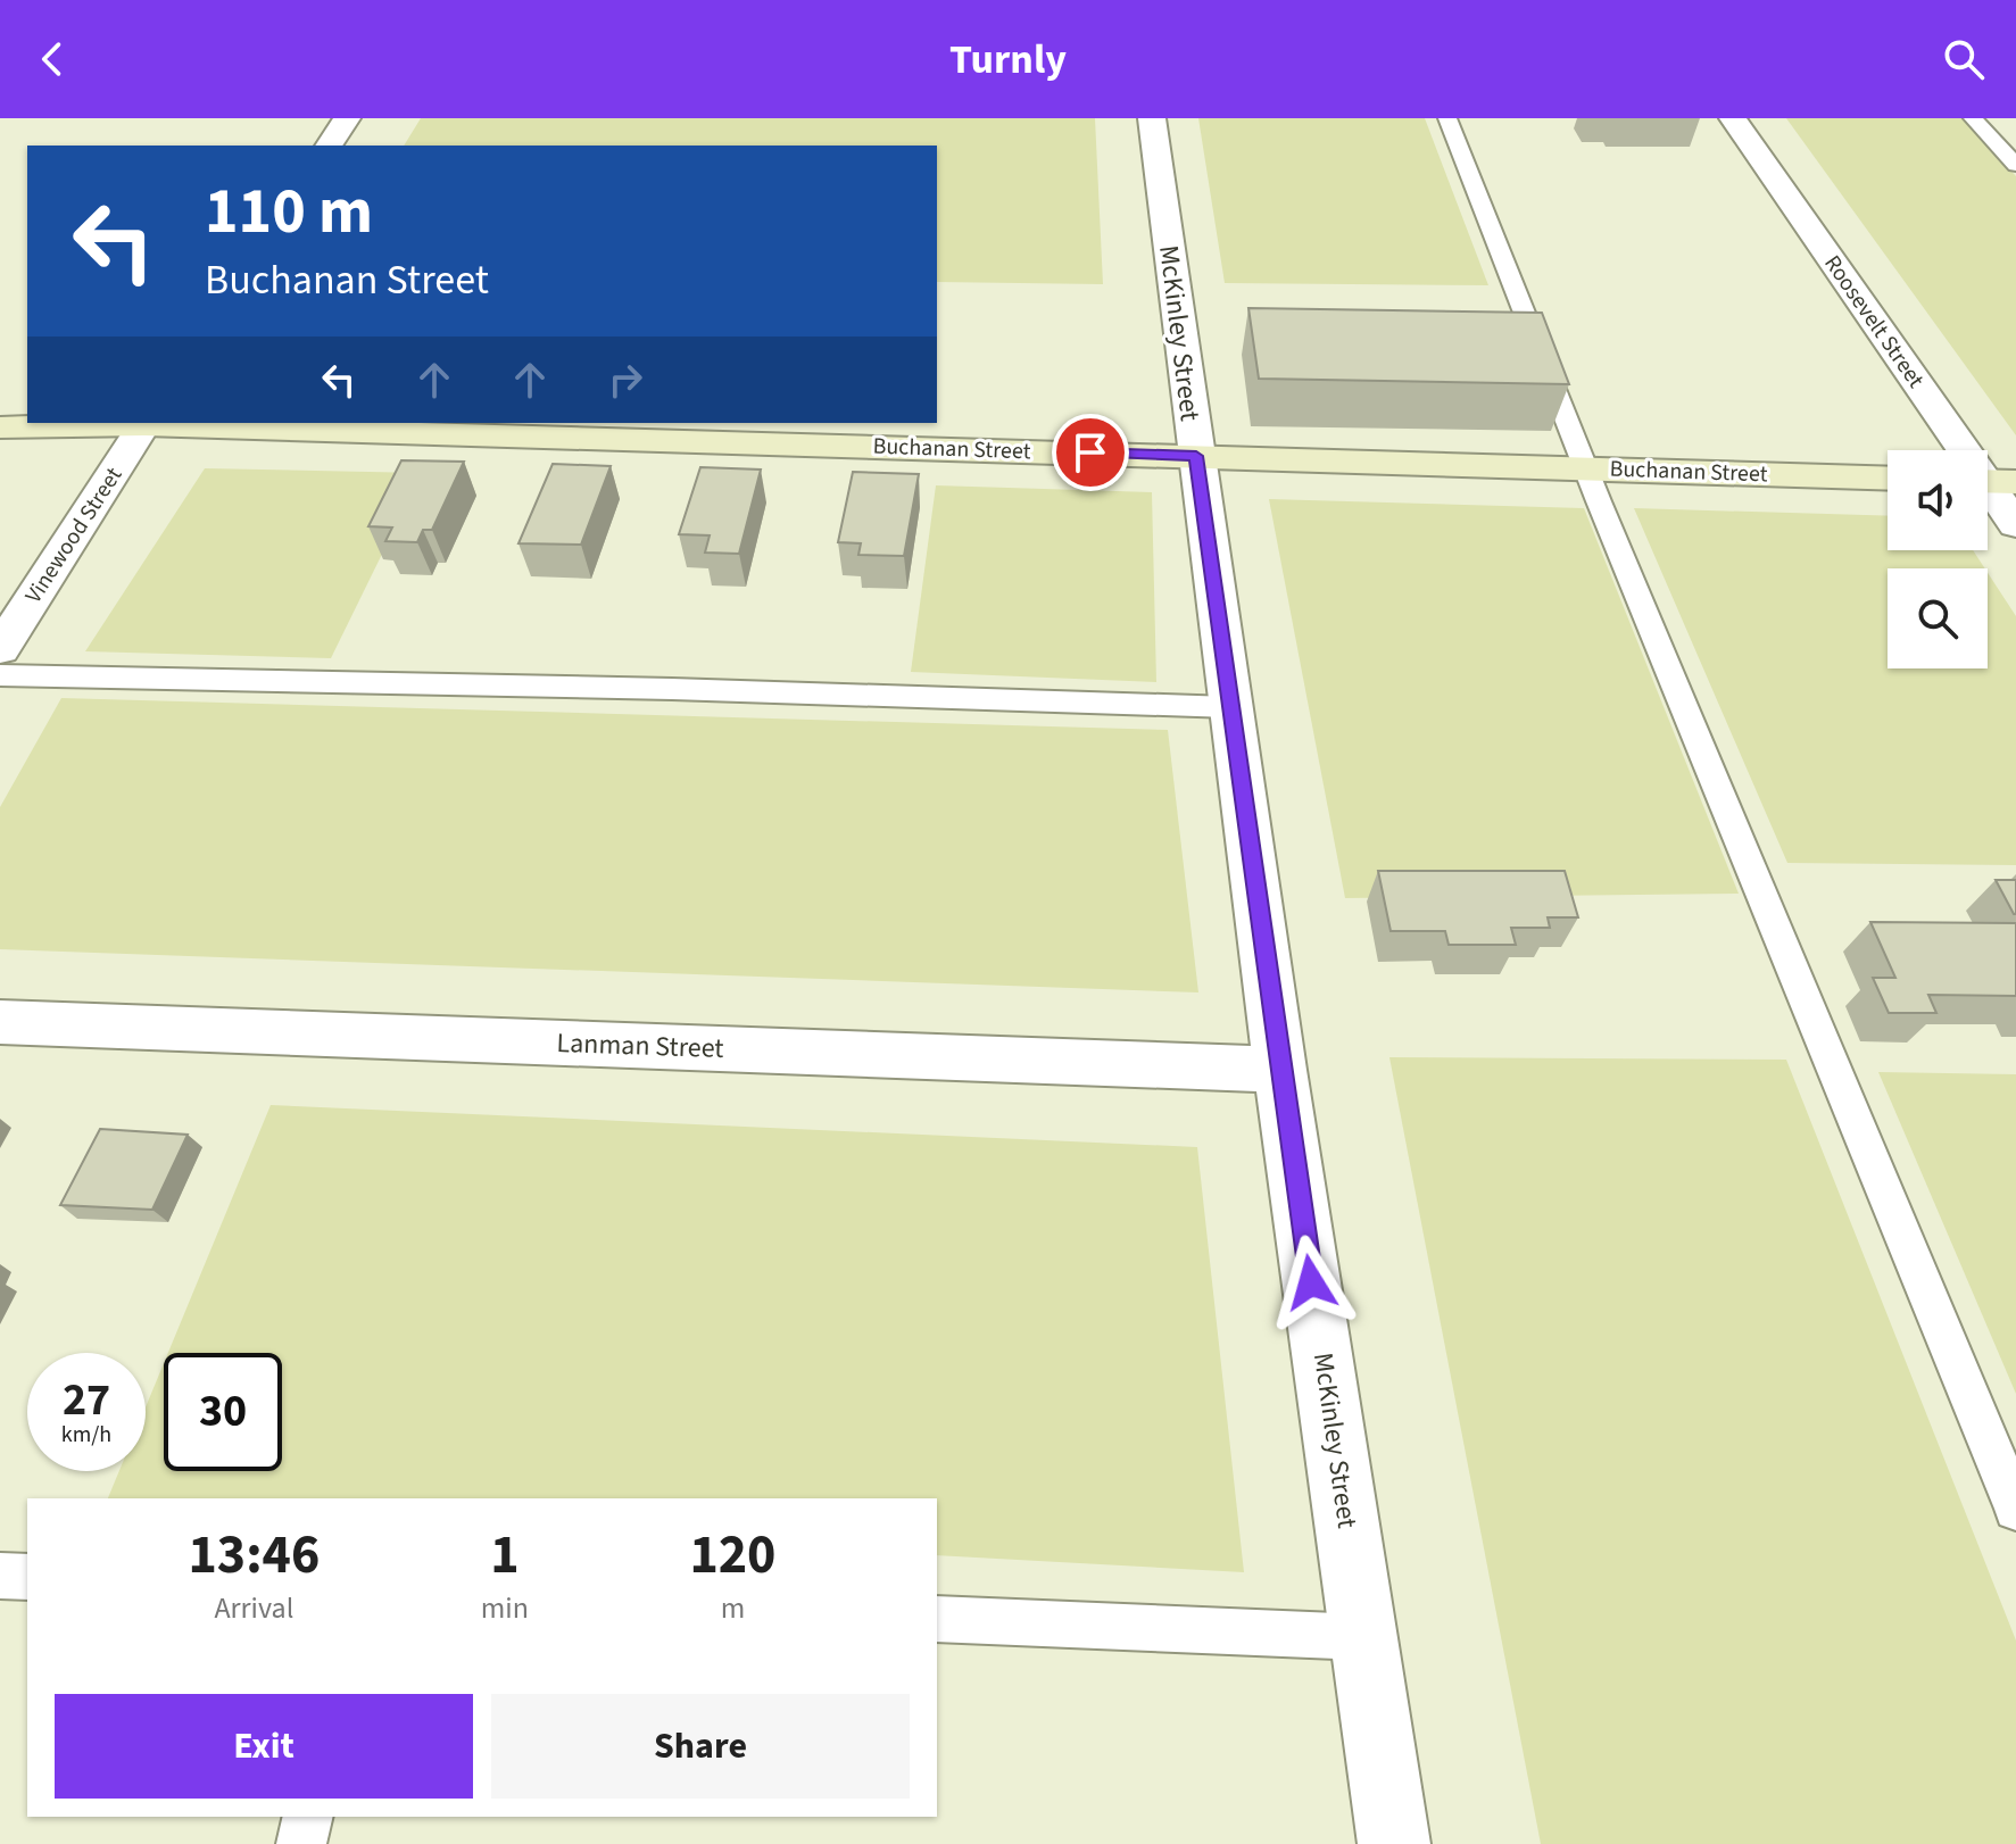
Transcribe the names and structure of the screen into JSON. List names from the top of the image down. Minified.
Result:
{"streets":{"street":["Roosevelt Street","McKinley Street","Buchanan Street","Vinewood Street","Lanman Street"]},"crossings":[["McKinley Street","Buchanan Street"],["McKinley Street","Lanman Street"],["Buchanan Street","Vinewood Street"]],"page":{"header":"Turnly","turn":["110 m","Buchanan Street"],"speed":"27 km/h","limit":"30","eta":["13:46","Arrival","1","min","120","m"],"buttons":["Exit","Share"]}}
